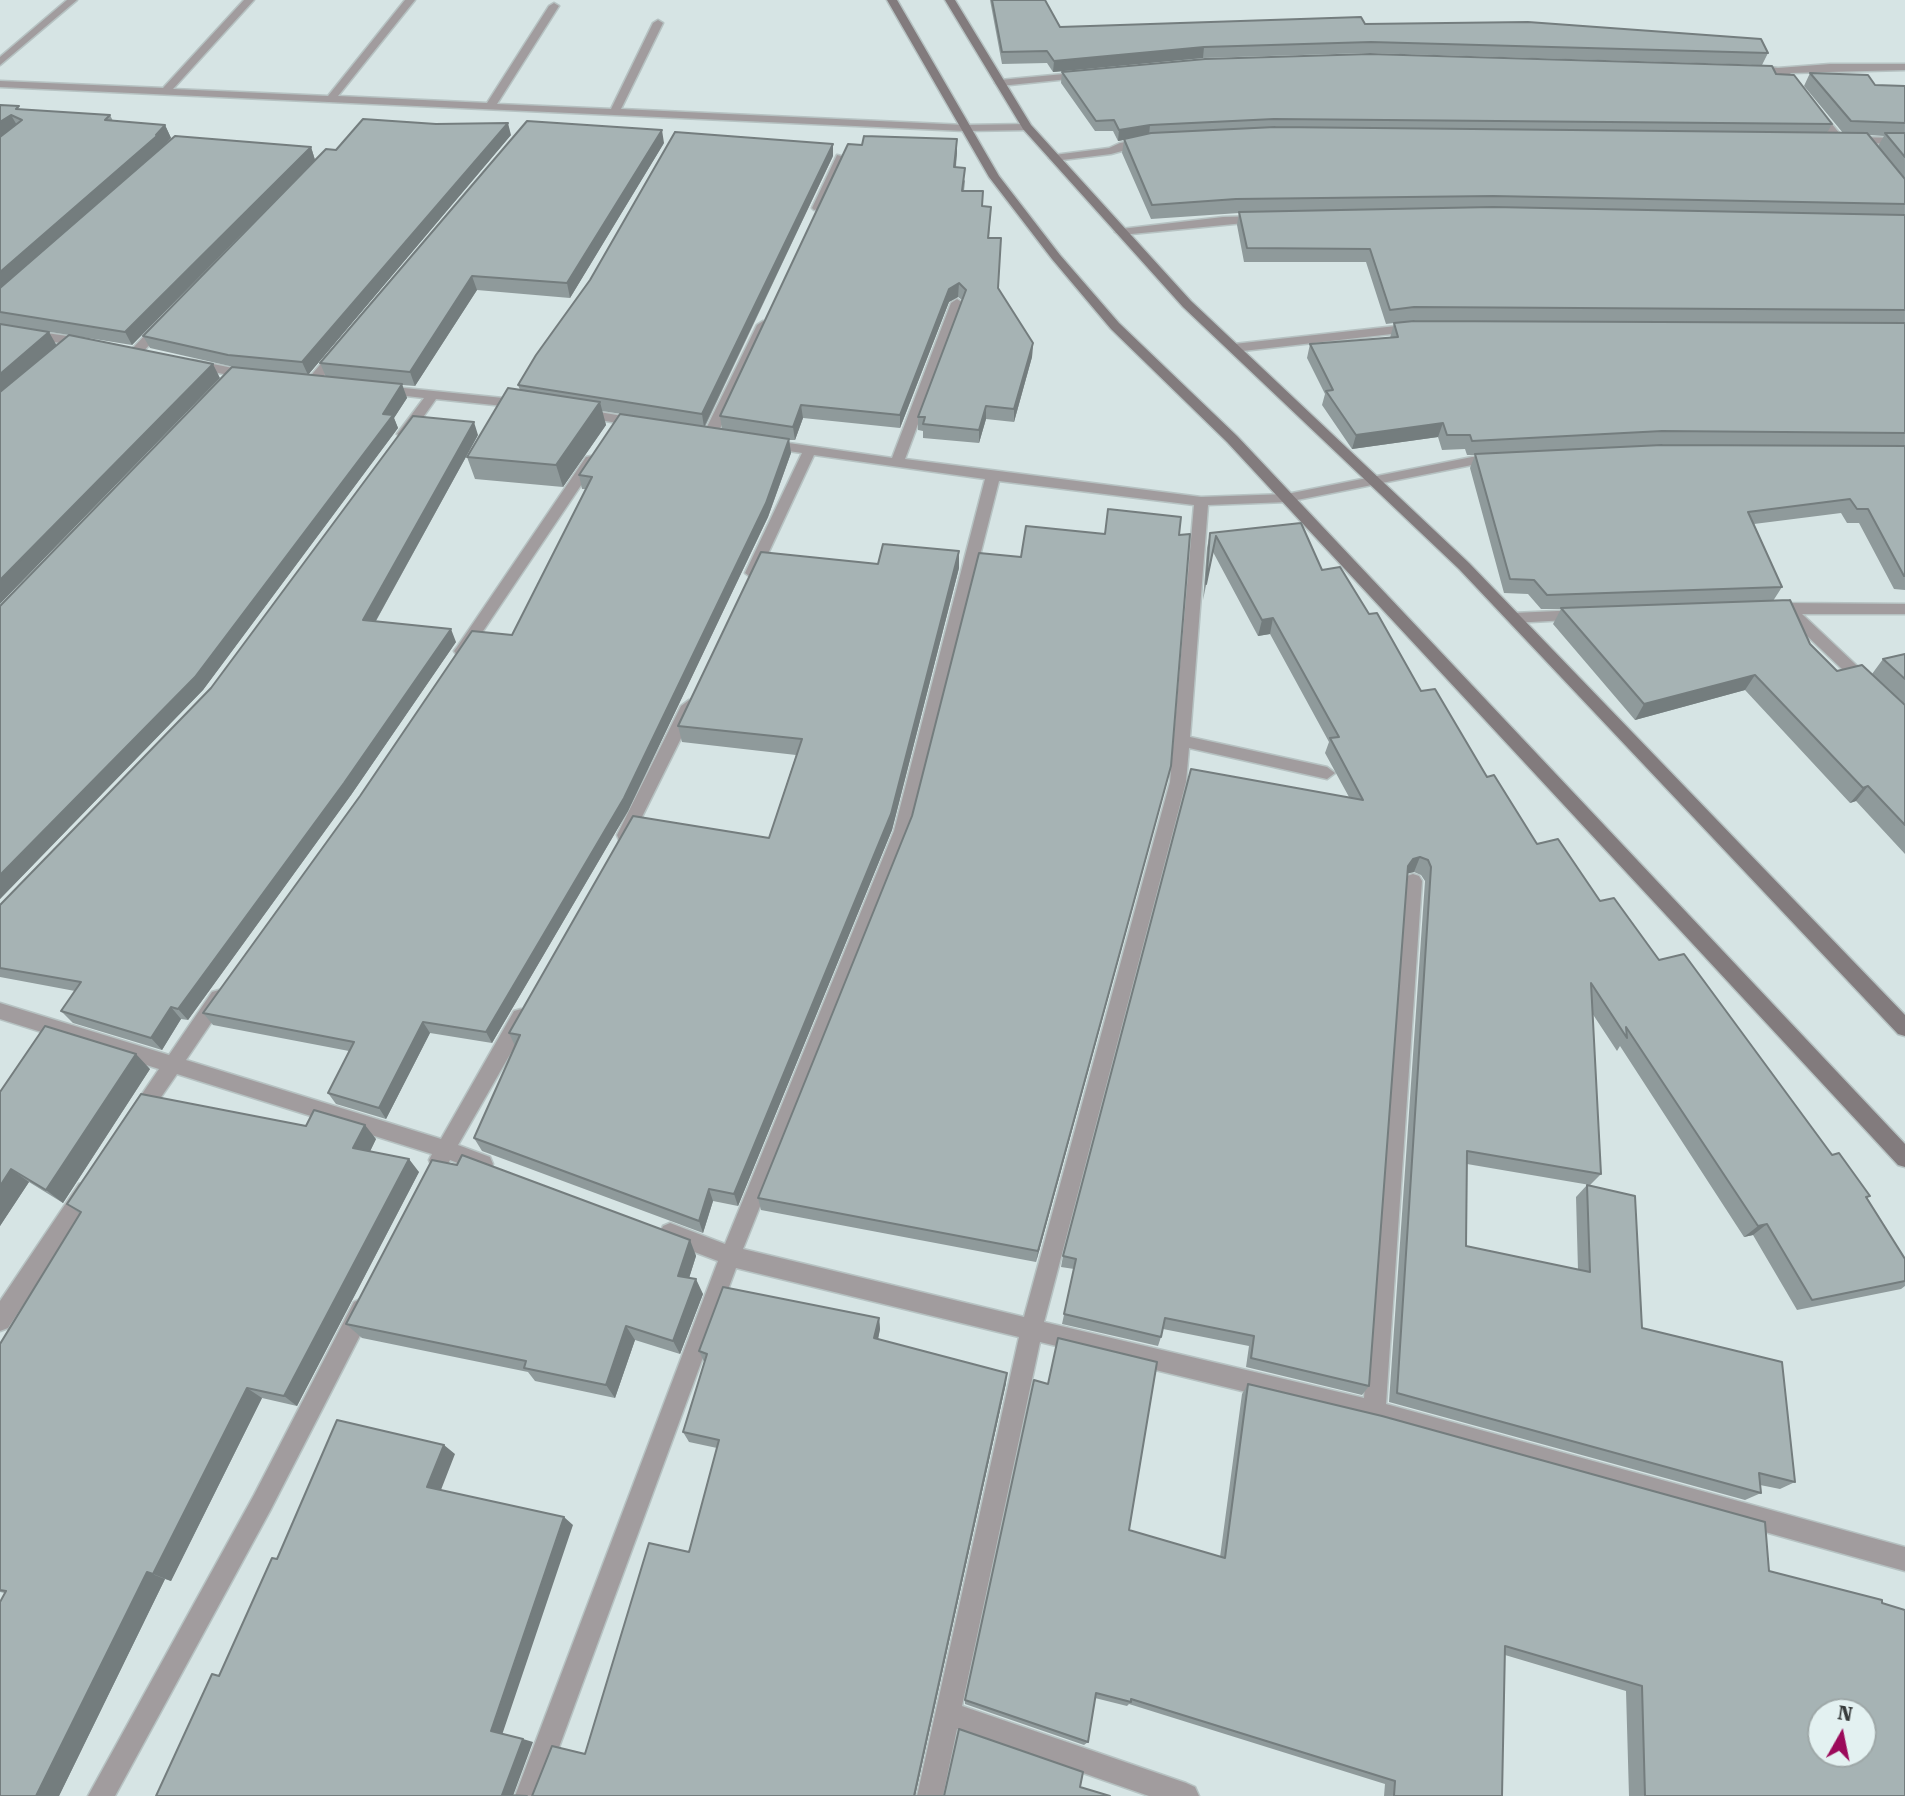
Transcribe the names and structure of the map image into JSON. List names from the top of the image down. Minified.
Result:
{"north":"top"}
